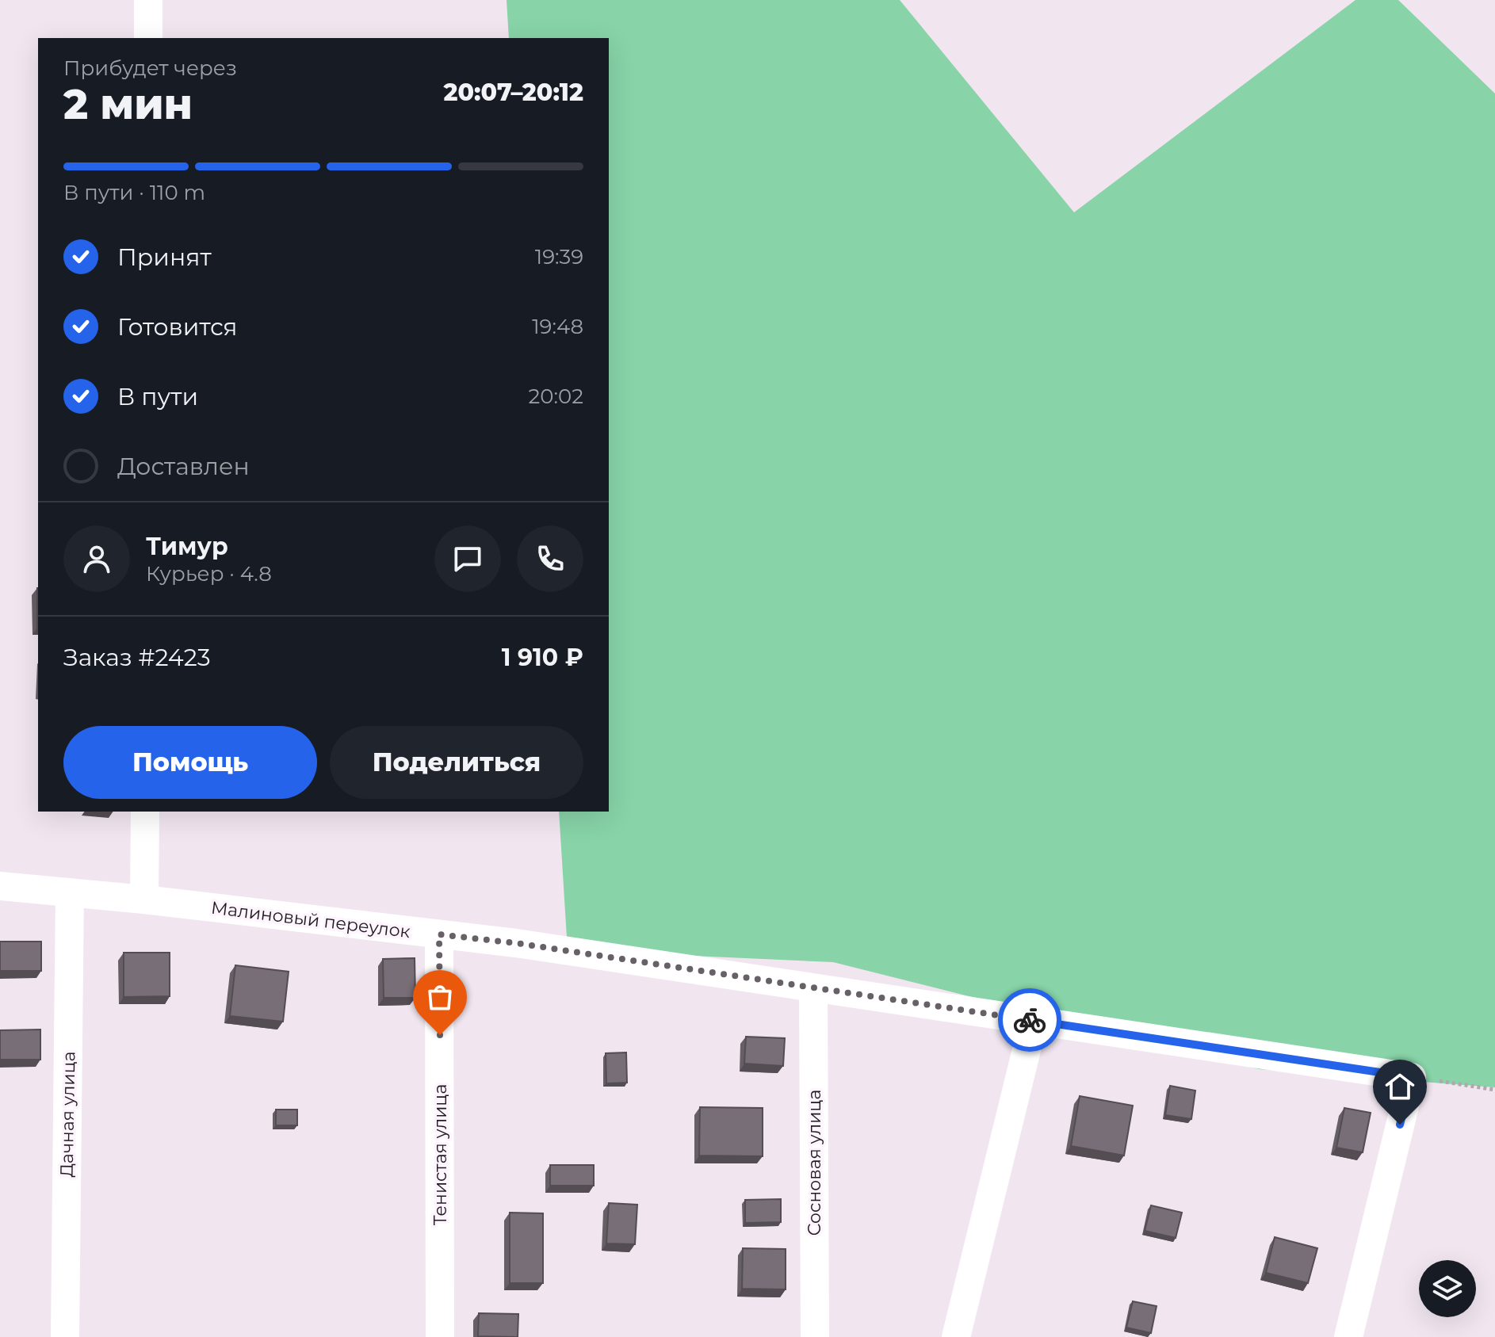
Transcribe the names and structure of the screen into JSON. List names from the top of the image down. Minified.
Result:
{"streets":{"street":["Малиновый переулок","Дачная улица","Тенистая улица","Сосновая улица"]},"crossings":[["Малиновый переулок","Дачная улица"],["Малиновый переулок","Тенистая улица"],["Малиновый переулок","Сосновая улица"]],"page":{"heading":["2 мин","Прибудет через","20:07–20:12"],"panel":["Тимур","Курьер · 4.8","Заказ #2423","1 910 ₽"],"bar":"В пути · 110 m","list":[["Принят","19:39"],["Готовится","19:48"],["В пути","20:02"],"Доставлен"],"buttons":["Помощь","Поделиться"]}}
